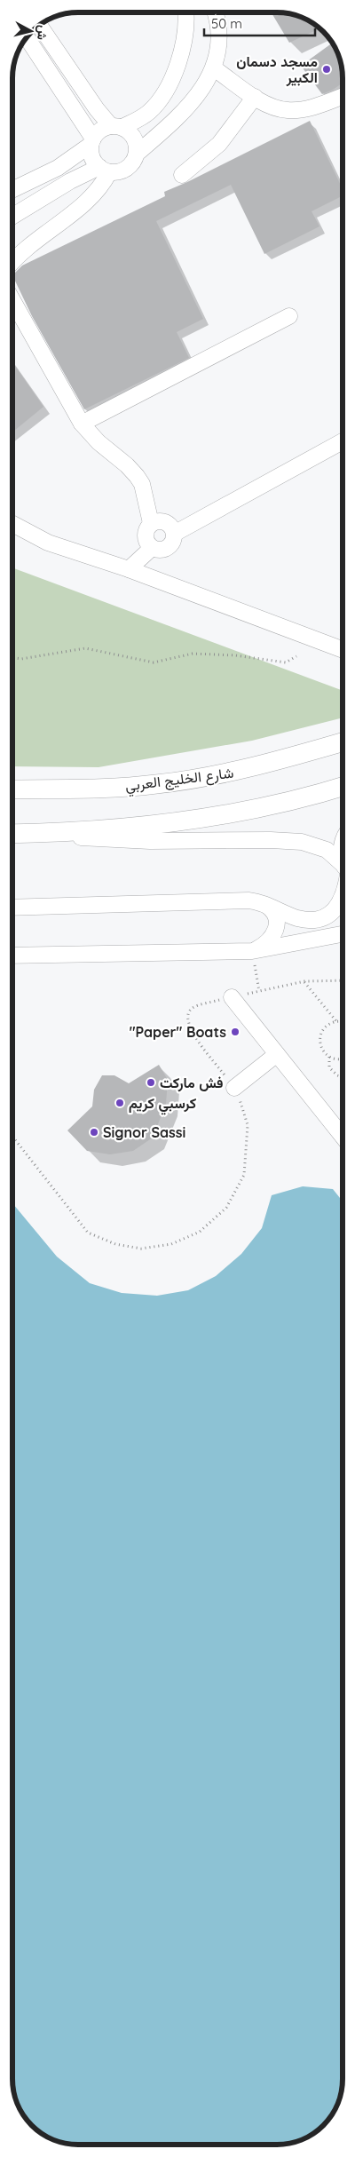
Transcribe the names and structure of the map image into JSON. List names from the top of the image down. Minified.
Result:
{"streets":{"main road":["شارع الخليج العربي"]},"places":["مسجد دسمان الكبير","\"Paper\" Boats","فش ماركت","كرسبي كريم","Signor Sassi"],"scale_bar":"50 m","north":"right"}
